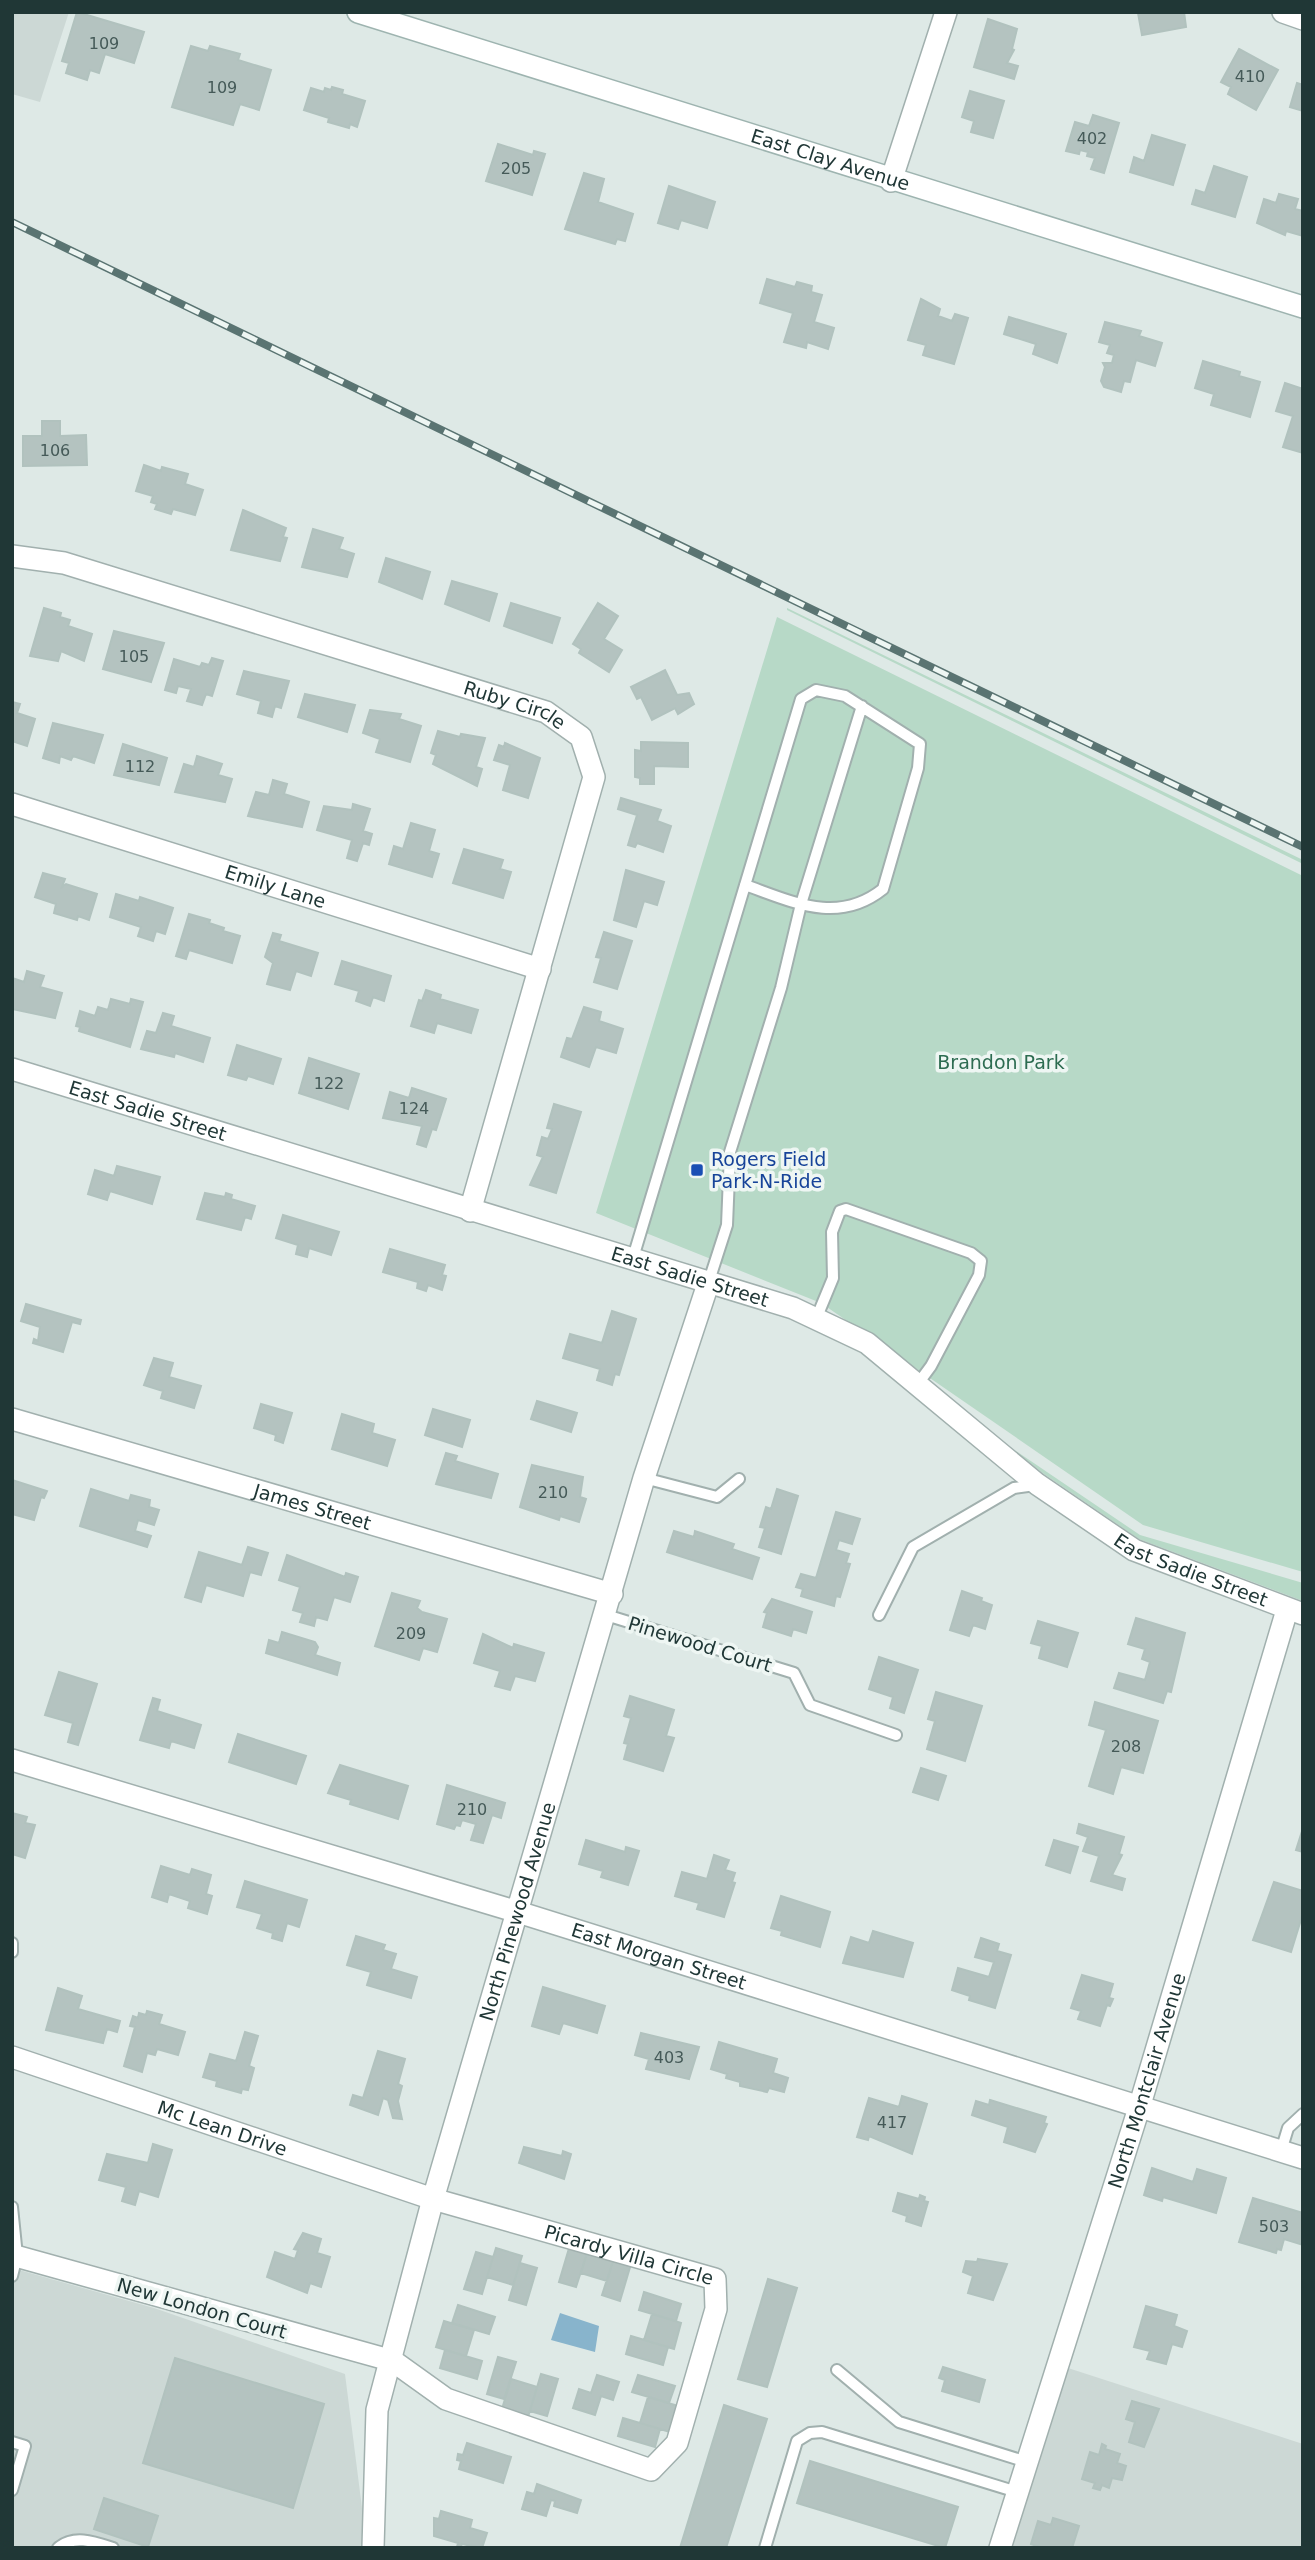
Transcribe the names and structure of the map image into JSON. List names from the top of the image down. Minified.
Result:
{"streets":{"street":["East Clay Avenue","Ruby Circle","Emily Lane","East Sadie Street","James Street","North Pinewood Avenue","East Morgan Street","North Montclair Avenue","Mc Lean Drive","Picardy Villa Circle","New London Court"],"lane":["Pinewood Court"]},"crossings":[["Ruby Circle","Emily Lane"],["Ruby Circle","East Sadie Street"],["East Sadie Street","North Pinewood Avenue"],["East Sadie Street","North Montclair Avenue"],["James Street","North Pinewood Avenue"],["Pinewood Court","North Pinewood Avenue"],["North Pinewood Avenue","East Morgan Street"],["North Pinewood Avenue","Mc Lean Drive"],["North Pinewood Avenue","Picardy Villa Circle"],["North Pinewood Avenue","New London Court"],["East Morgan Street","North Montclair Avenue"],["Mc Lean Drive","Picardy Villa Circle"],["Picardy Villa Circle","New London Court"]],"parks":["Brandon Park"],"places":{"transit":["Rogers Field Park-N-Ride"]},"house_numbers":["109","410","109","402","205","106","105","112","122","124","210","209","208","210","403","417","503"]}
